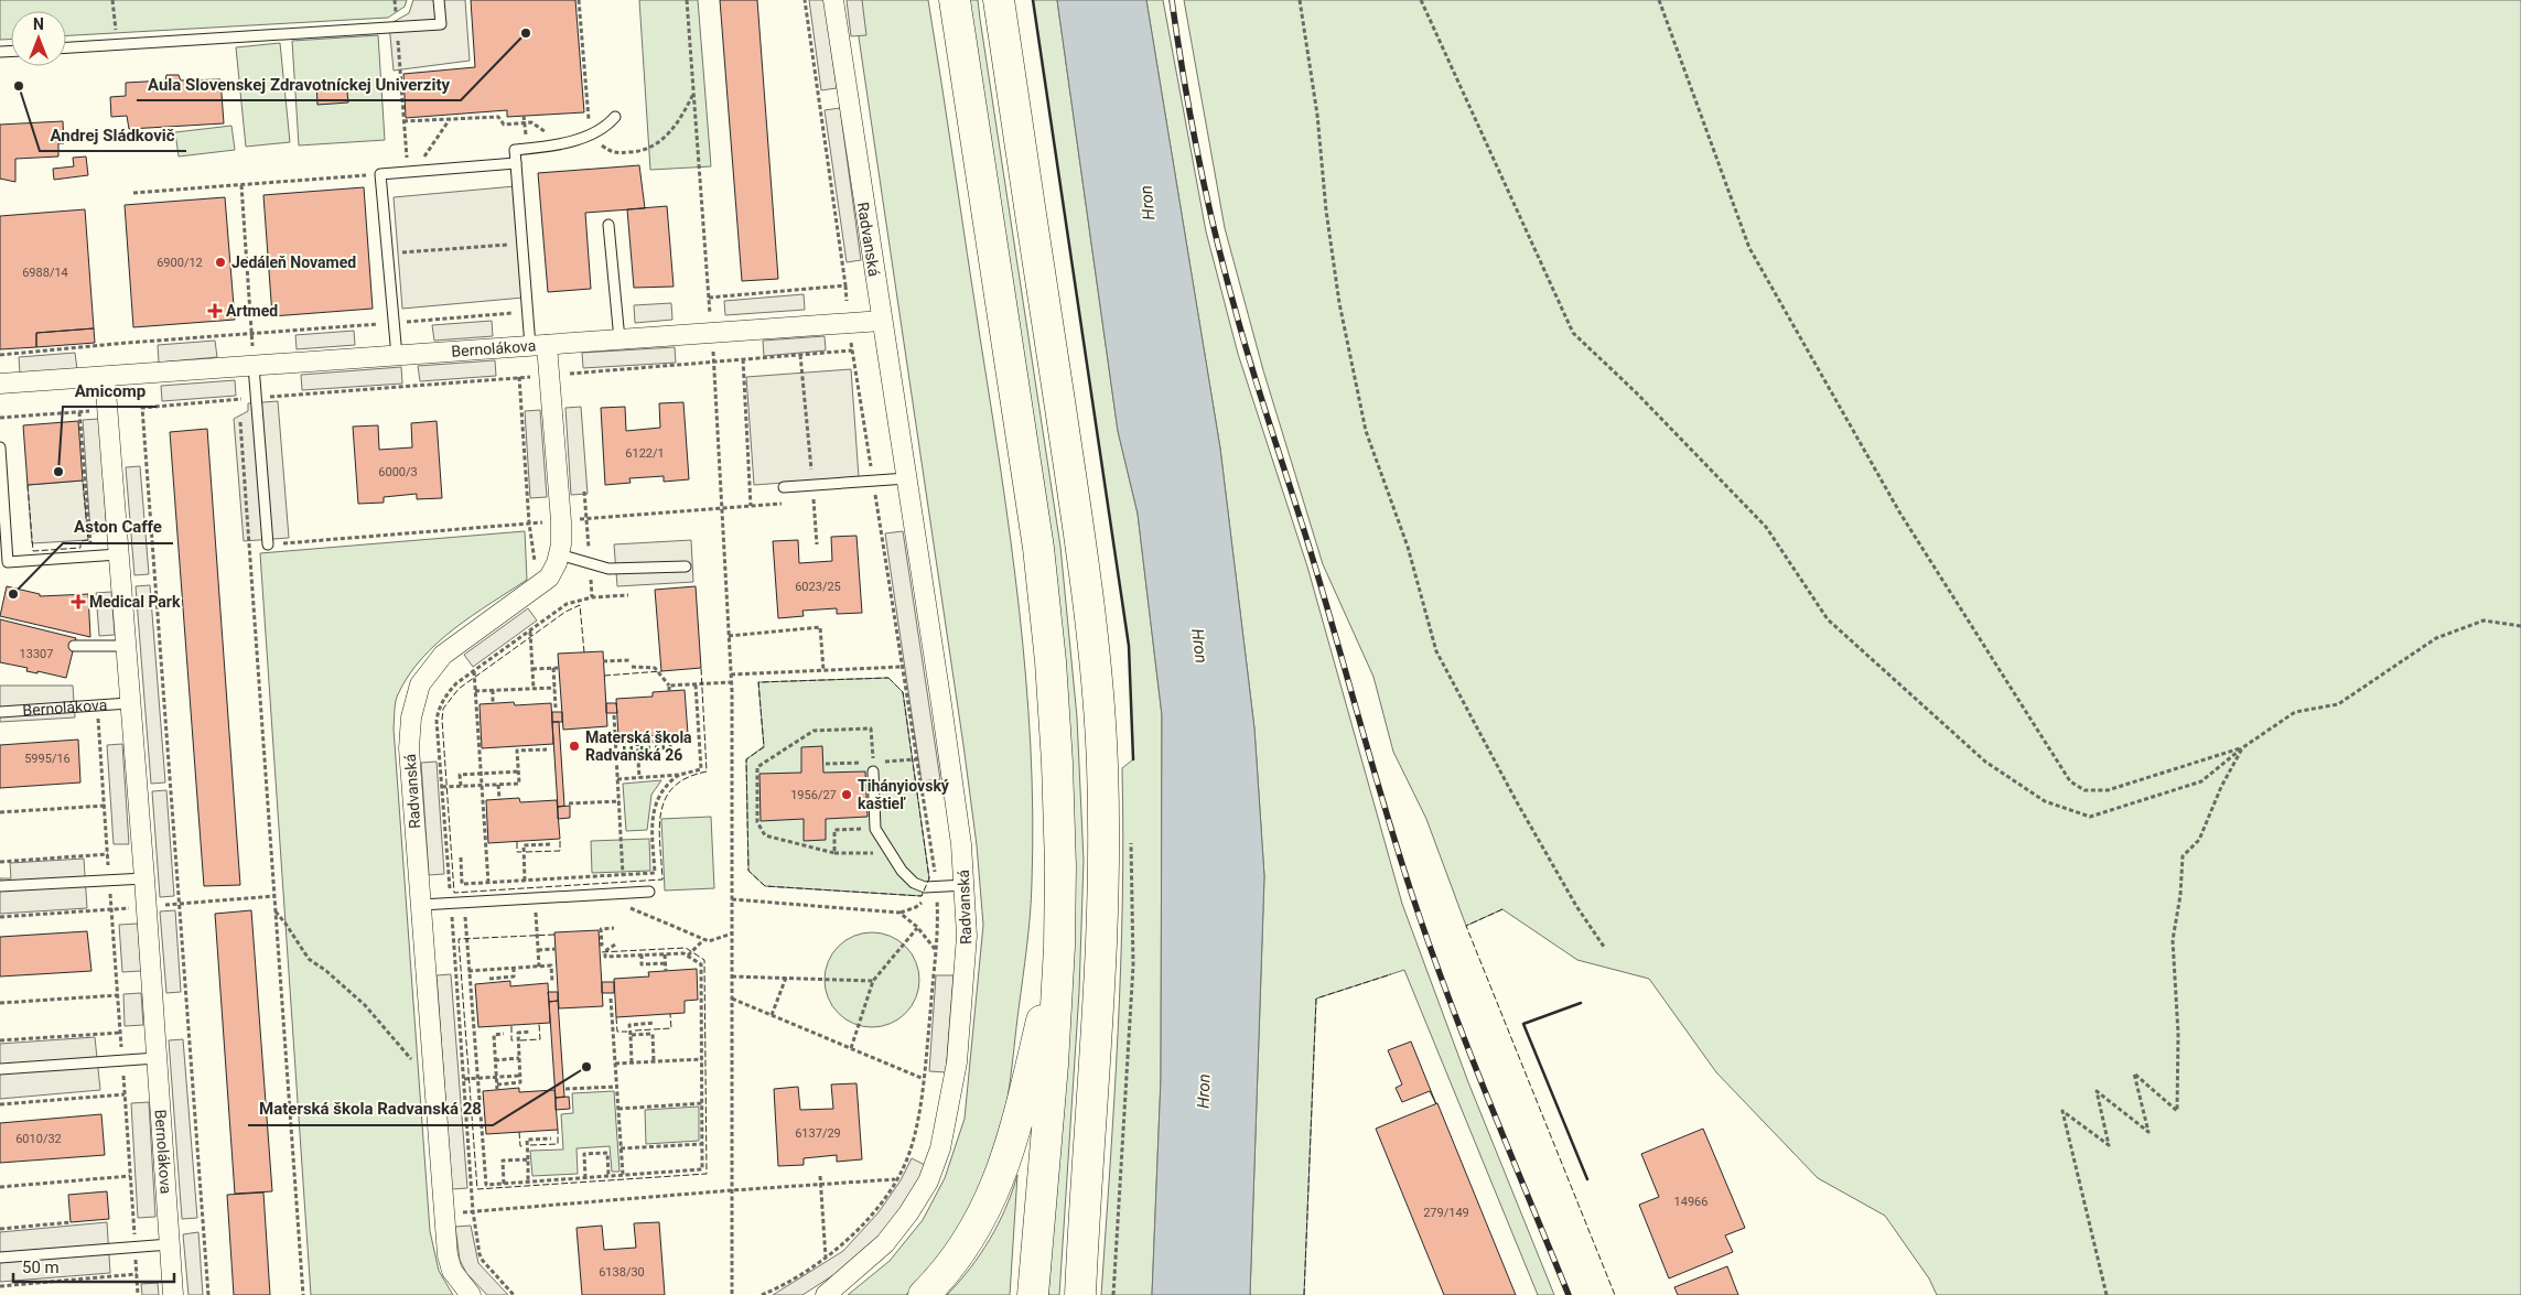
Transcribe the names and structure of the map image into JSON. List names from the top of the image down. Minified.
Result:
{"streets":{"street":["Radvanská","Bernolákova"]},"crossings":[["Radvanská","Bernolákova"]],"water":["Hron"],"places":{"other":["Aula Slovenskej Zdravotníckej Univerzity","Andrej Sládkovič","Jedáleň Novamed","Amicomp","Aston Caffe","Materská škola Radvanská 26","Tihányiovský kaštieľ","Materská škola Radvanská 28"],"health":["Artmed","Medical Park"]},"house_numbers":["6900/12","6988/14","6122/1","6000/3","6023/25","13307","5995/16","1956/27","6137/29","6010/32","14966","279/149","6138/30"],"scale_bar":"50 m","north":"top"}
